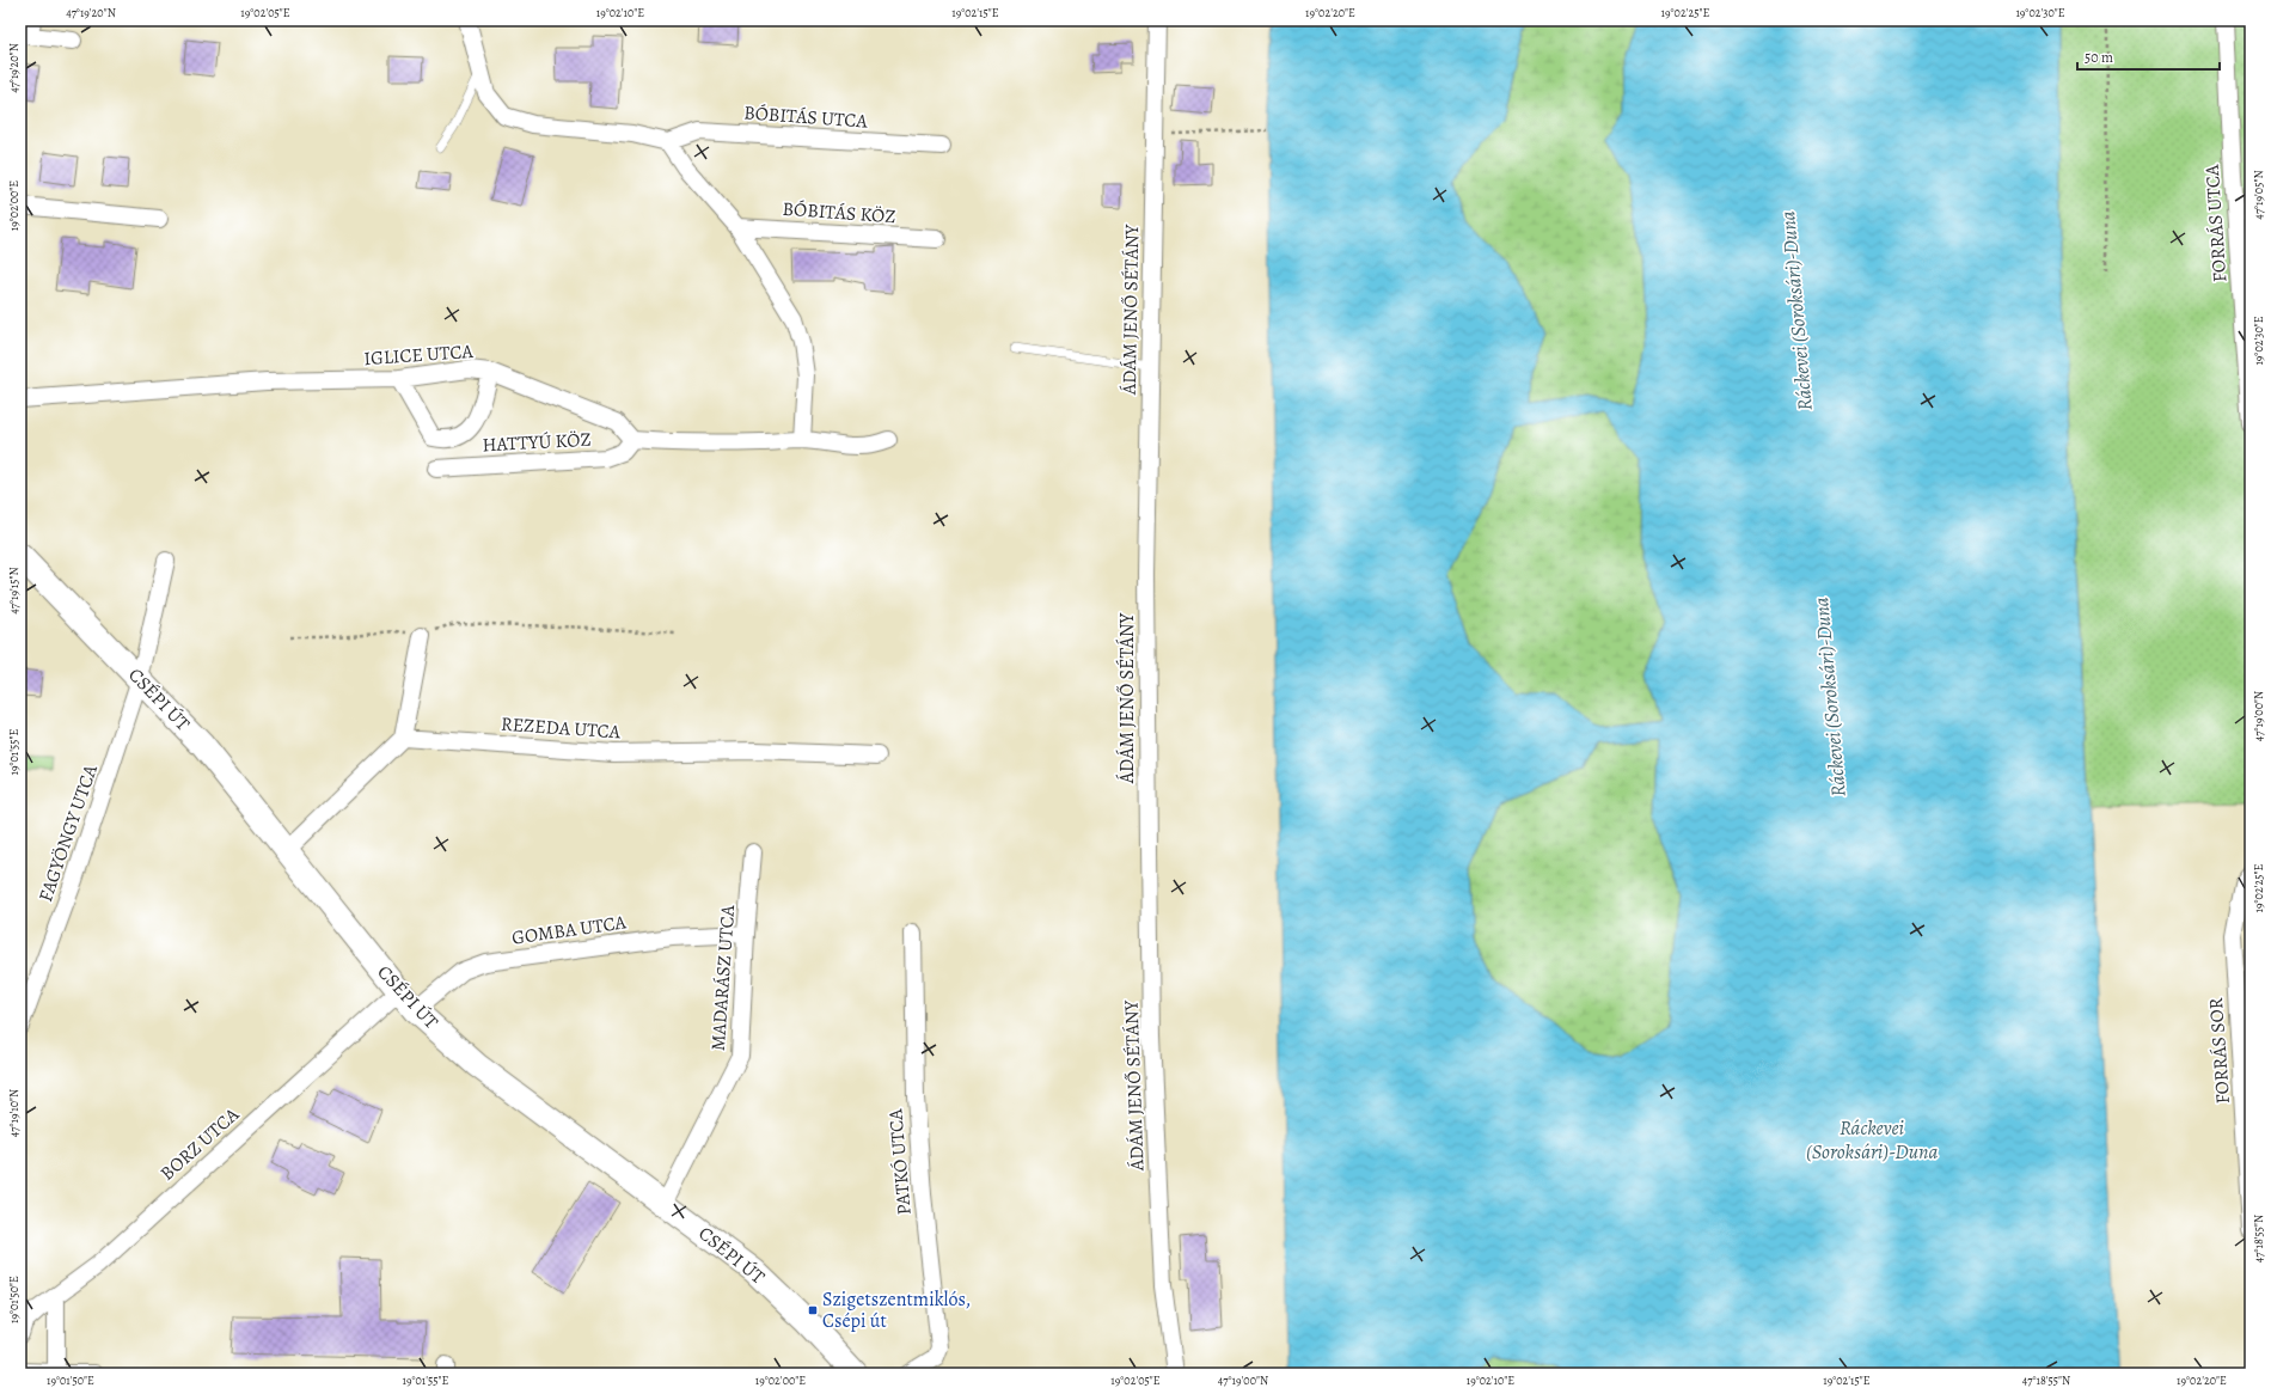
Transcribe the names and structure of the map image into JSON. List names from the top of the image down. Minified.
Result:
{"streets":{"street":["BÓBITÁS UTCA","BÓBITÁS KÖZ","FORRÁS UTCA","ÁDÁM JENŐ SÉTÁNY","IGLICE UTCA","HATTYÚ KÖZ","CSÉPI ÚT","REZEDA UTCA","FAGYÖNGY UTCA","GOMBA UTCA","MADARÁSZ UTCA","FORRÁS SOR","BORZ UTCA","PATKÓ UTCA"]},"crossings":[["IGLICE UTCA","HATTYÚ KÖZ"],["CSÉPI ÚT","FAGYÖNGY UTCA"],["CSÉPI ÚT","GOMBA UTCA"],["CSÉPI ÚT","MADARÁSZ UTCA"],["CSÉPI ÚT","BORZ UTCA"],["GOMBA UTCA","MADARÁSZ UTCA"]],"water":["Ráckevei (Soroksári)-Duna"],"places":{"transit":["Szigetszentmiklós, Csépi út"]},"scale_bar":"50 m","coordinates":["47°19'20\"N","19°02'05\"E","19°02'10\"E","19°02'15\"E","19°02'20\"E","19°02'25\"E","19°02'30\"E","47°19'05\"N","19°02'00\"E","47°19'15\"N","47°19'00\"N","19°01'55\"E","47°19'10\"N","47°18'55\"N","19°01'50\"E"]}
